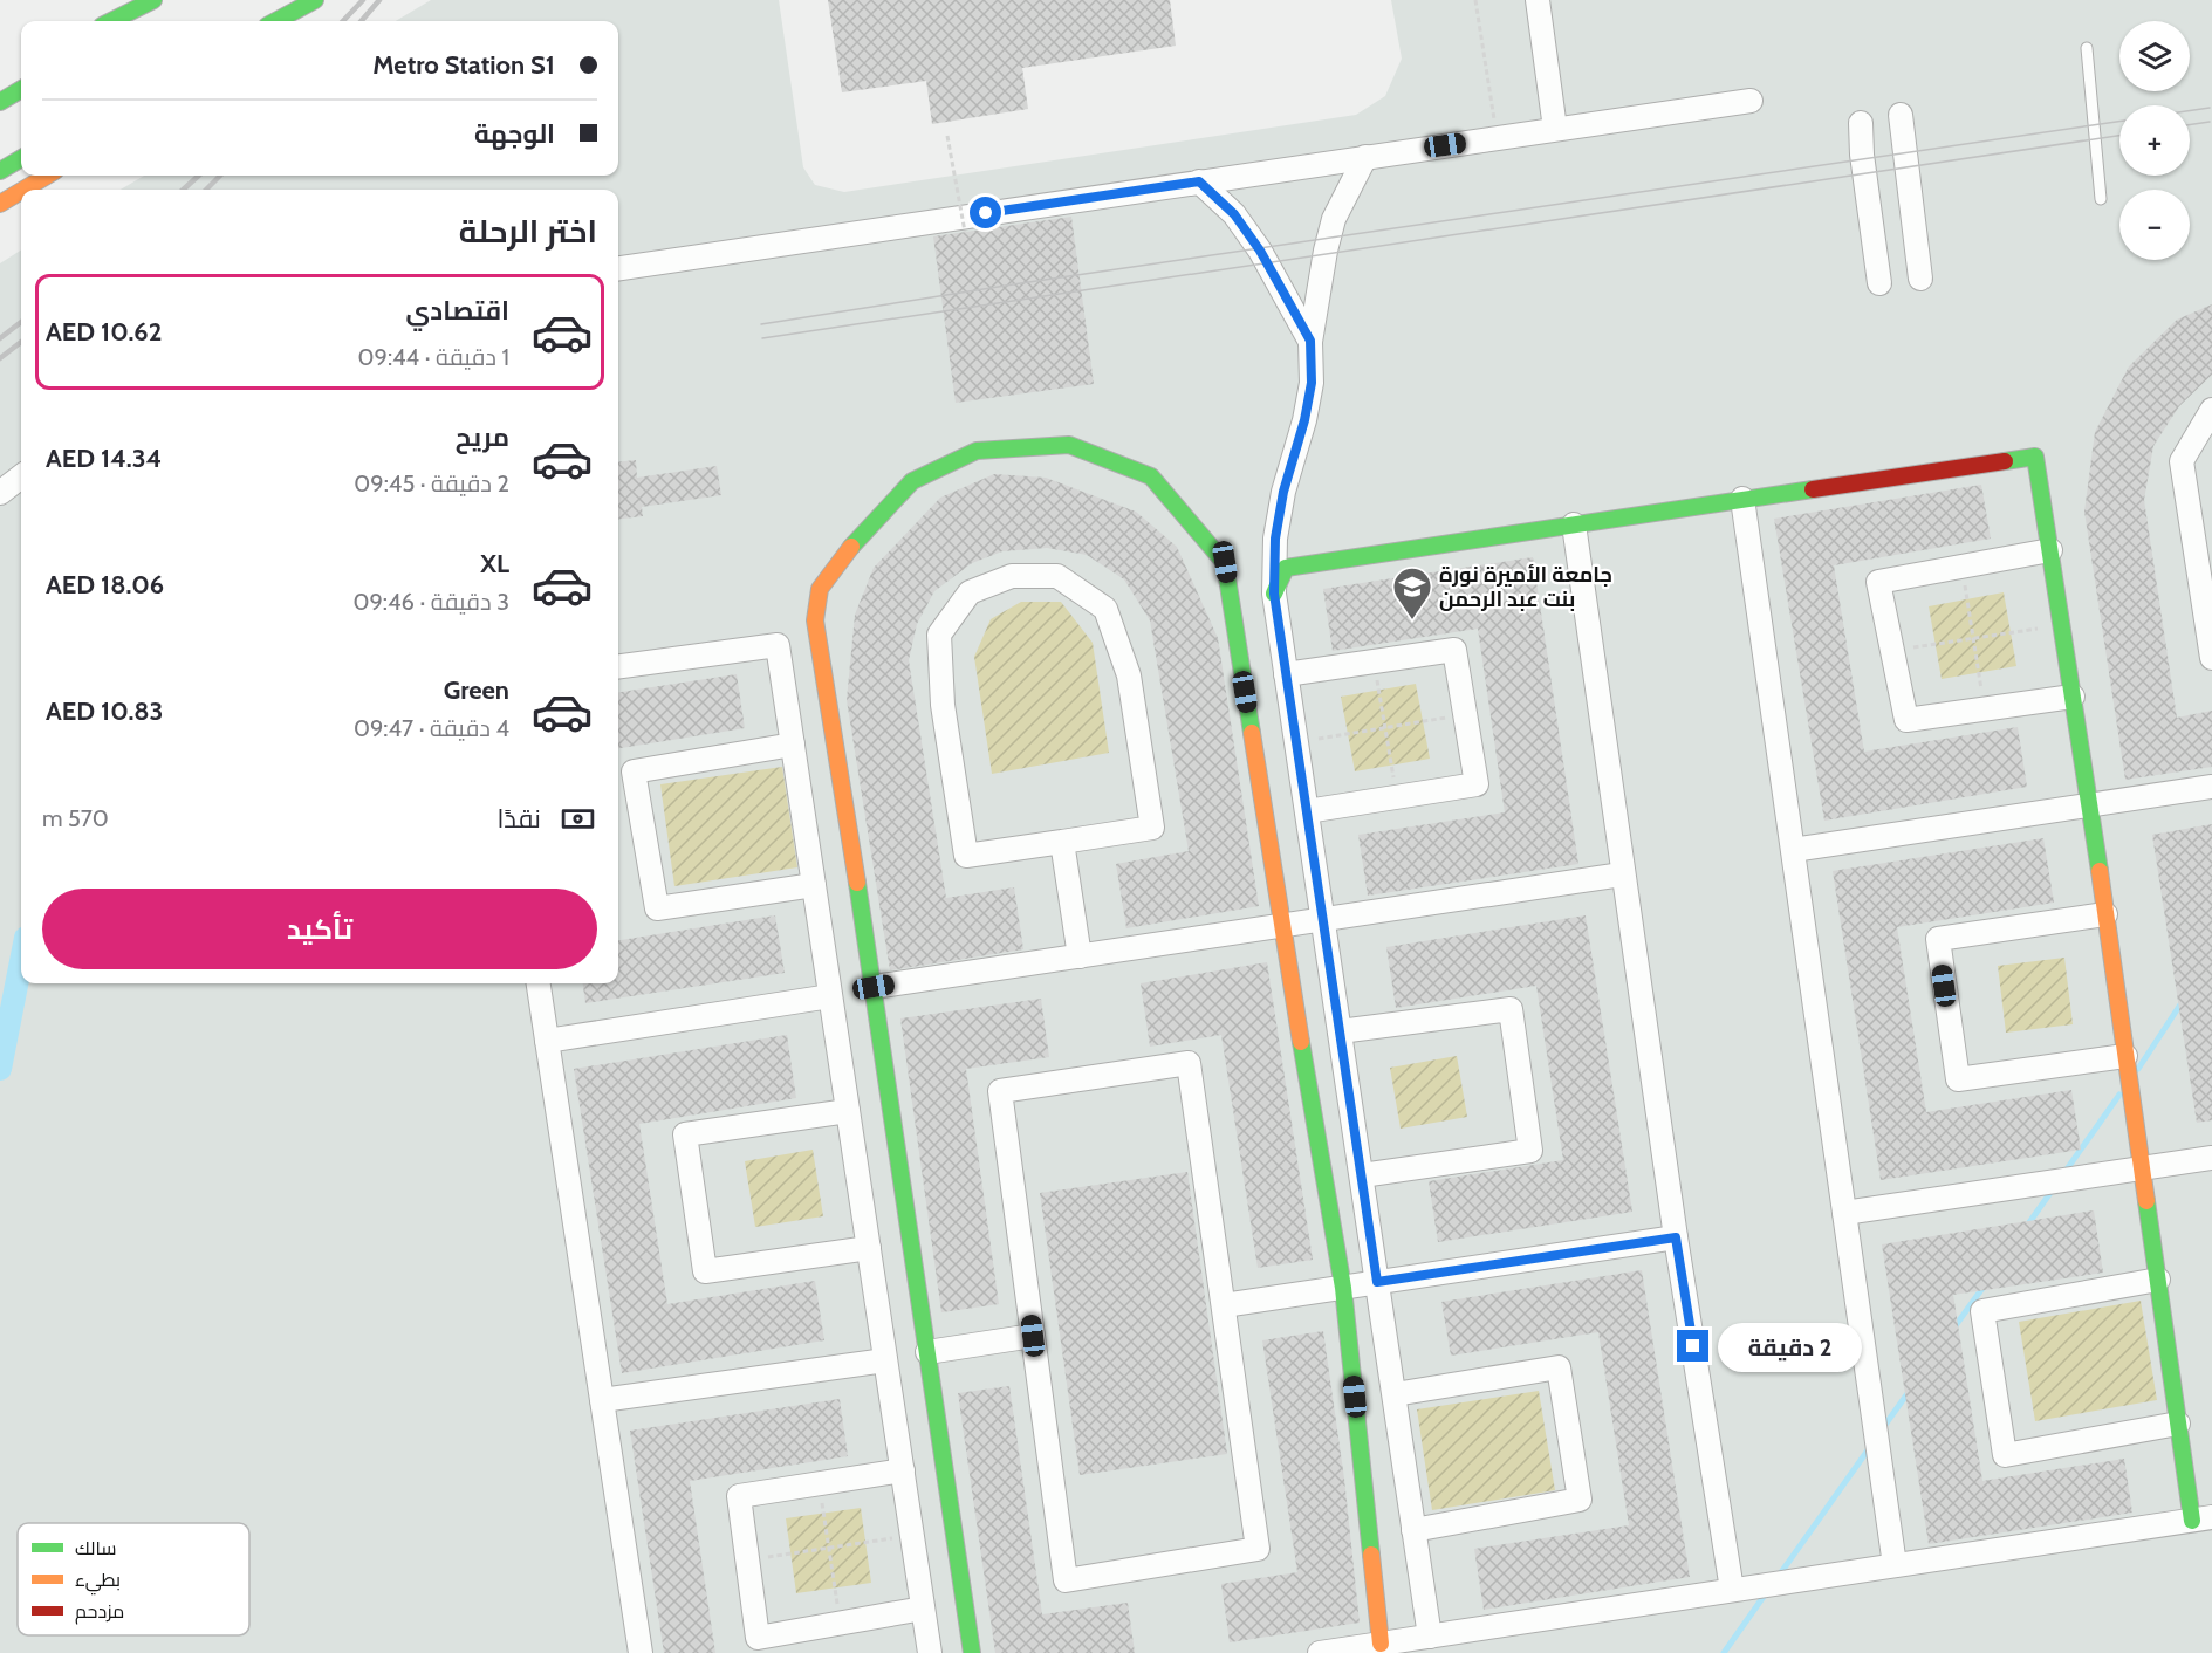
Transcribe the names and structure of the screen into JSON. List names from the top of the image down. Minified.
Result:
{"places":{"school or university":["جامعة الأميرة نورة بنت عبد الرحمن"]},"legend":["سالك","بطيء","مزدحم"],"page":{"map_buttons":["+","−"],"banner":["Metro Station S1","الوجهة"],"heading":"اختر الرحلة","list":[{"name":"اقتصادي","note":"1 دقيقة · 09:44","value":"AED 10.62"},{"name":"مريح","note":"2 دقيقة · 09:45","value":"AED 14.34"},{"name":"XL","note":"3 دقيقة · 09:46","value":"AED 18.06"},{"name":"Green","note":"4 دقيقة · 09:47","value":"AED 10.83"}],"pay":["نقدًا","570 m"],"buttons":"تأكيد","bubble":"2 دقيقة"}}
